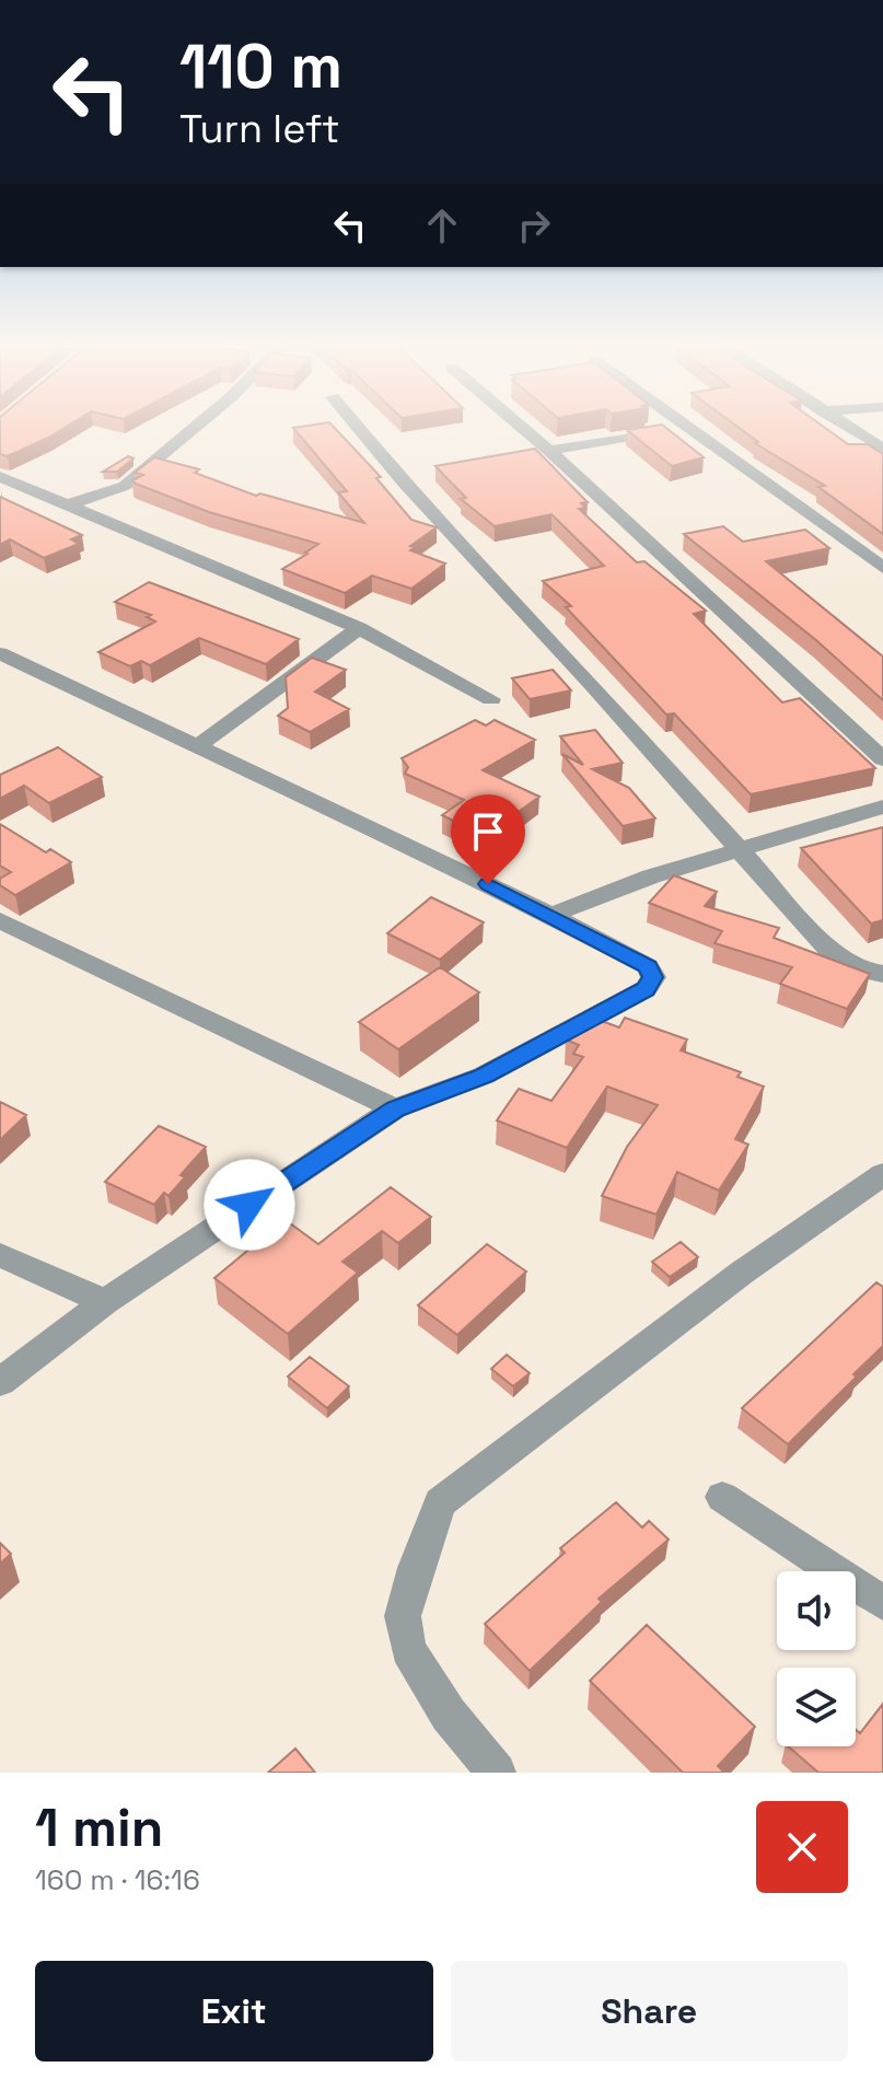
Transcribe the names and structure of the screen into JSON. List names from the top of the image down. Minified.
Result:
{"page":{"turn":["110 m","Turn left"],"heading":["1 min","160 m · 16:16"],"buttons":["Exit","Share"]}}
